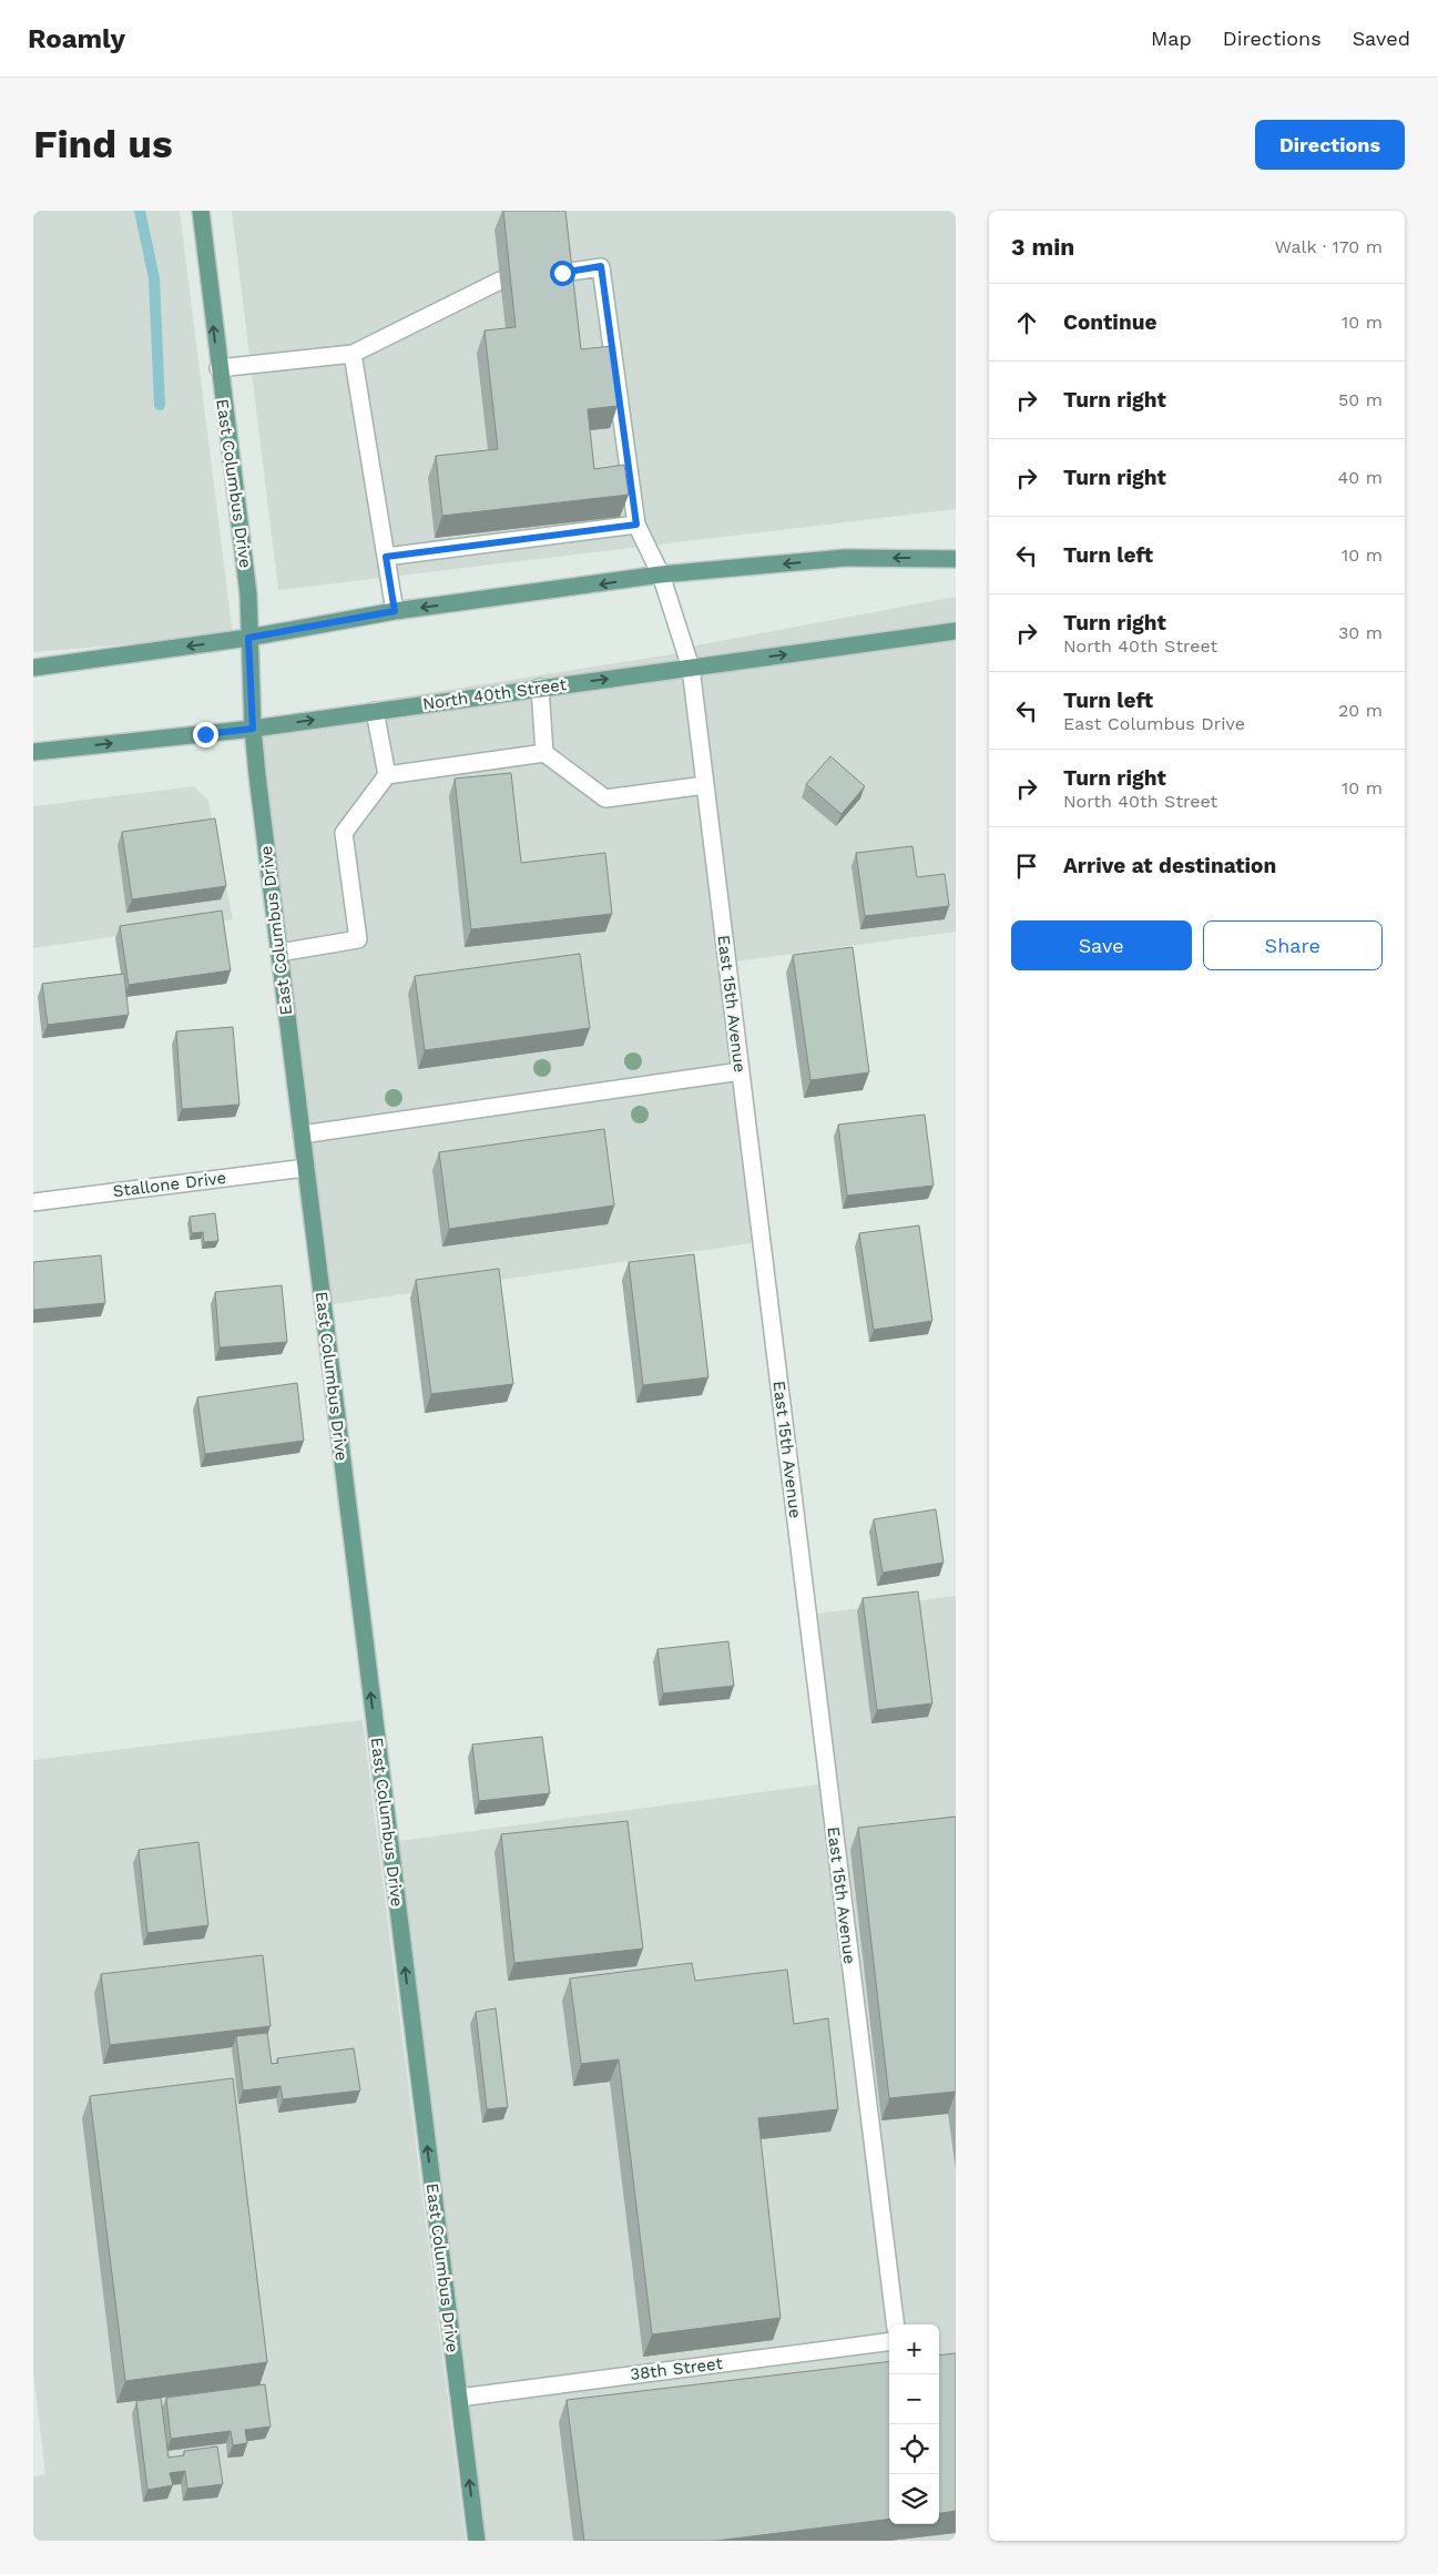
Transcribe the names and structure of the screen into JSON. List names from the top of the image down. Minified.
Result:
{"streets":{"main road":["East Columbus Drive","North 40th Street"],"street":["East 15th Avenue","Stallone Drive","38th Street"]},"crossings":[["East Columbus Drive","North 40th Street"],["East Columbus Drive","Stallone Drive"],["East Columbus Drive","38th Street"],["North 40th Street","East 15th Avenue"]],"one_way":["East Columbus Drive"],"page":{"header":"Roamly","nav":["Map","Directions","Saved"],"buttons":["Directions",["Save","Share"]],"title":"Find us","heading":["3 min","Walk · 170 m"],"list":[["Continue","10 m"],["Turn right","50 m"],["Turn right","40 m"],["Turn left","10 m"],["Turn right","North 40th Street","30 m"],["Turn left","East Columbus Drive","20 m"],["Turn right","North 40th Street","10 m"],"Arrive at destination"],"map_buttons":["+","−"]}}
